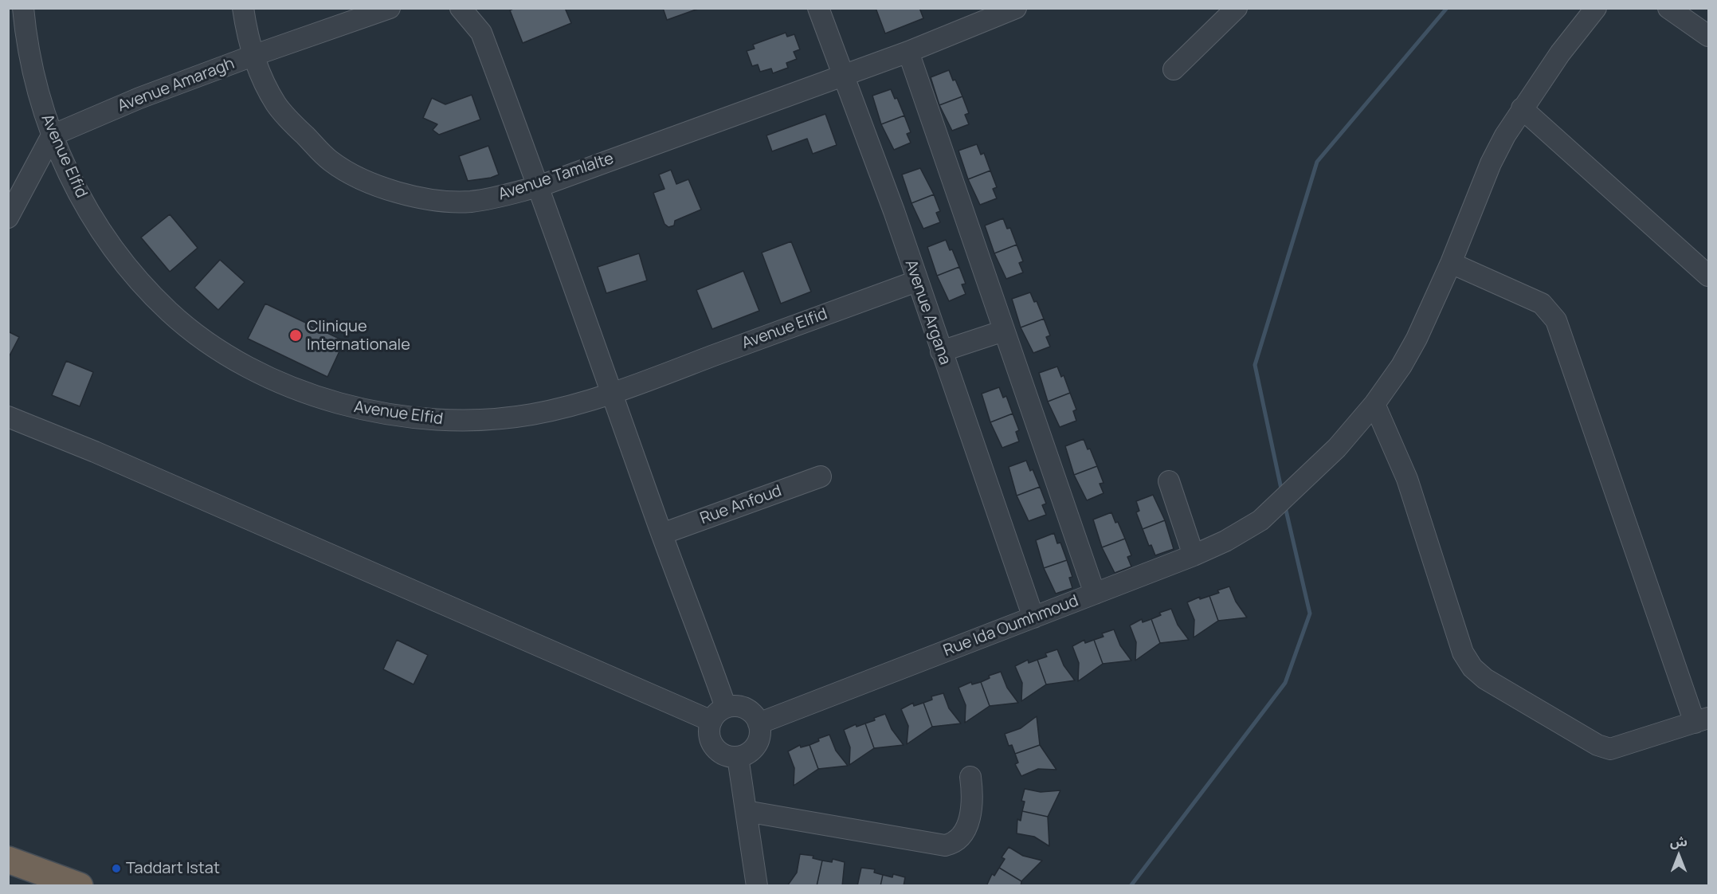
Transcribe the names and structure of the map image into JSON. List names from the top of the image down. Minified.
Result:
{"streets":{"street":["Avenue Amaragh","Avenue Elfid","Avenue Tamlalte","Avenue Argana","Rue Anfoud","Rue Ida Oumhmoud"]},"crossings":[["Avenue Amaragh","Avenue Elfid"],["Avenue Amaragh","Avenue Tamlalte"],["Avenue Elfid","Avenue Argana"],["Avenue Tamlalte","Avenue Argana"],["Avenue Argana","Rue Ida Oumhmoud"]],"places":["Clinique Internationale","Taddart Istat"],"north":"top"}
